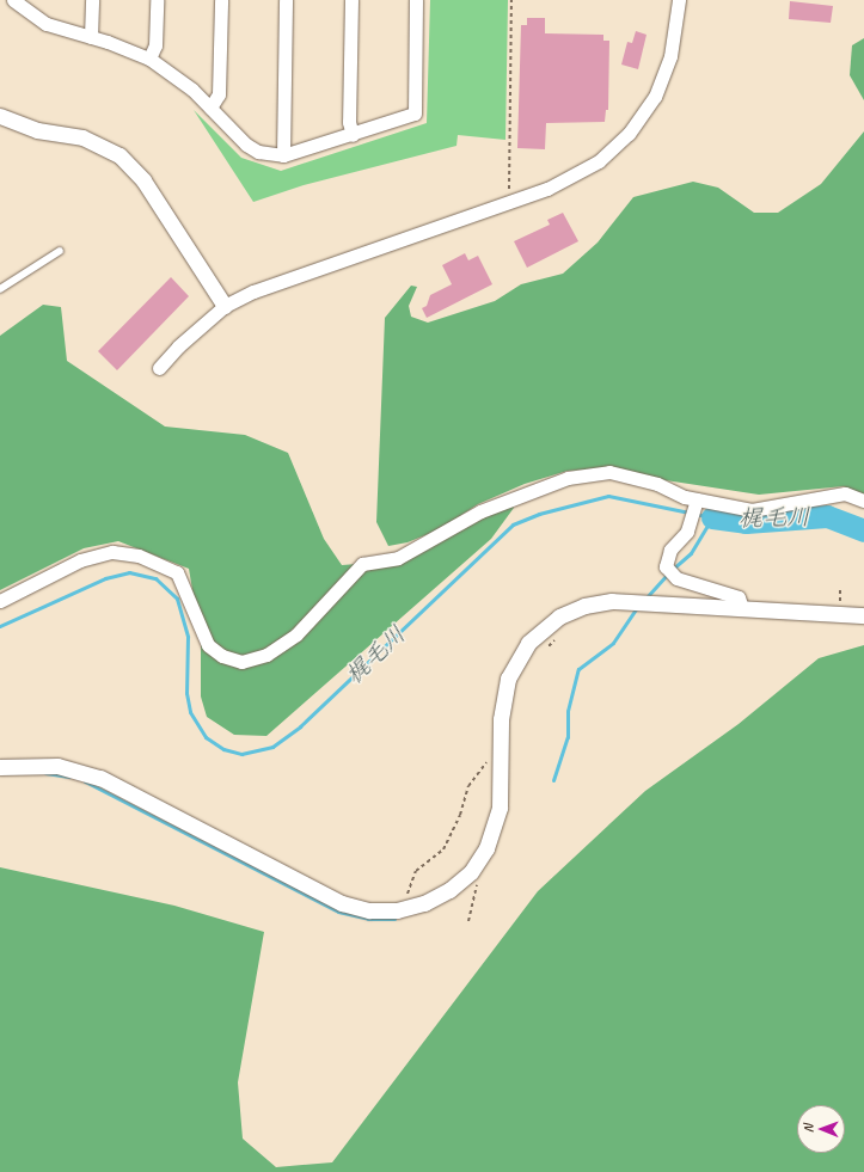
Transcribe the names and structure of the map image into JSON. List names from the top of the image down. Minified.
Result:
{"water":["梶毛川"],"north":"left"}
